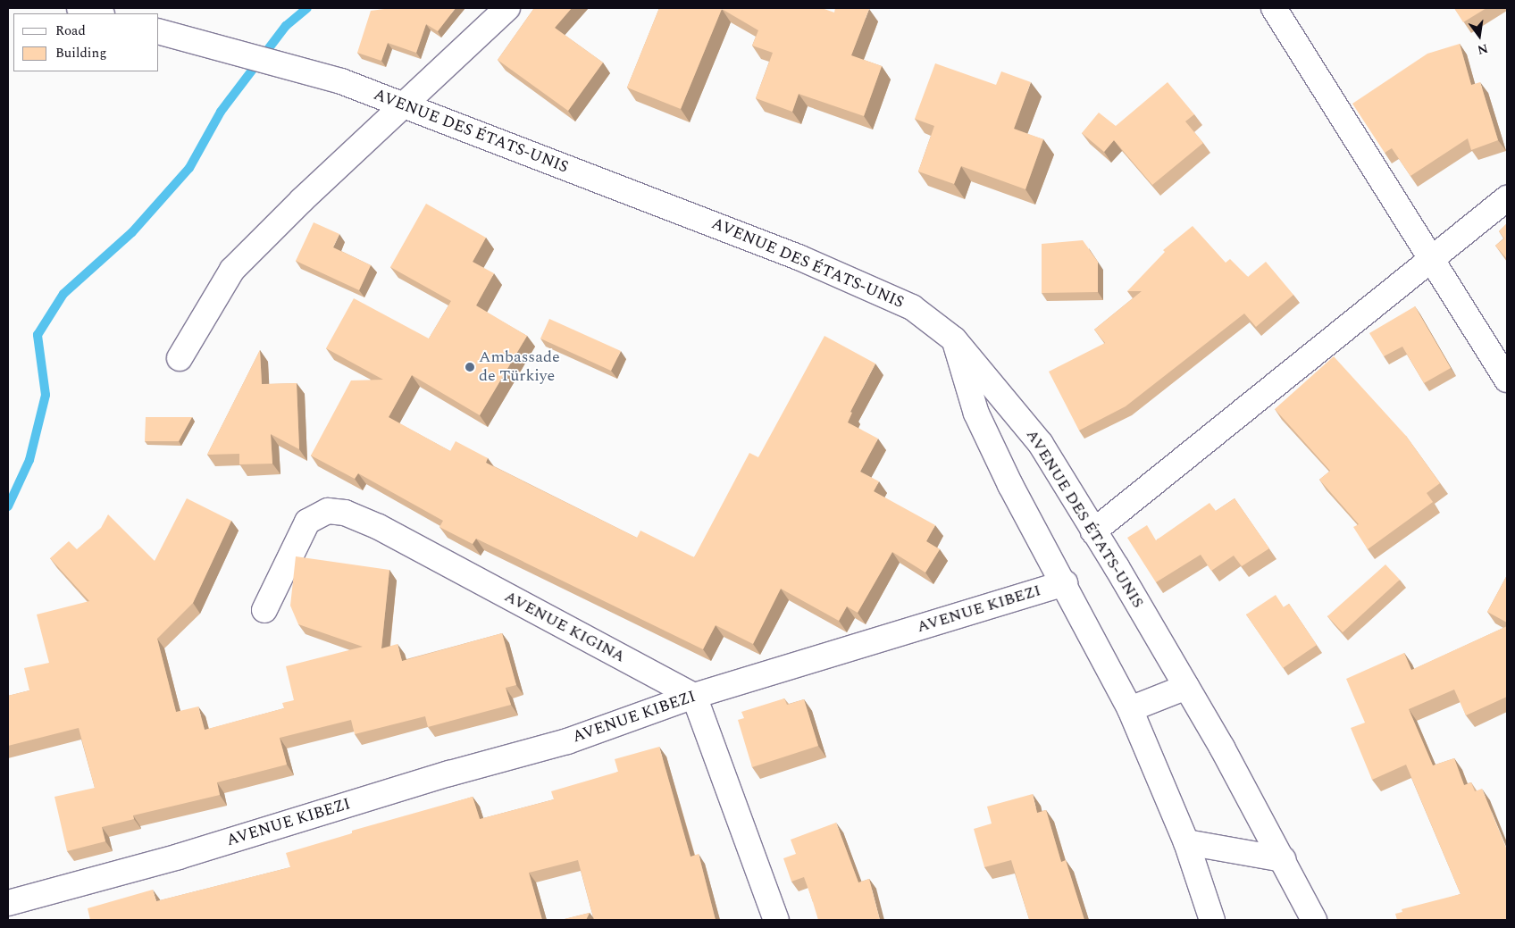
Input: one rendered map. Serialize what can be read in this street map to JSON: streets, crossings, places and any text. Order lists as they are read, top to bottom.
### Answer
{
  "streets": {
    "street": ["AVENUE DES ÉTATS-UNIS", "AVENUE KIBEZI", "AVENUE KIGINA"]
  },
  "crossings": [
    ["AVENUE KIBEZI", "AVENUE KIGINA"]
  ],
  "places": ["Ambassade de Türkiye"],
  "legend": ["Road", "Building"],
  "north": "bottom"
}
